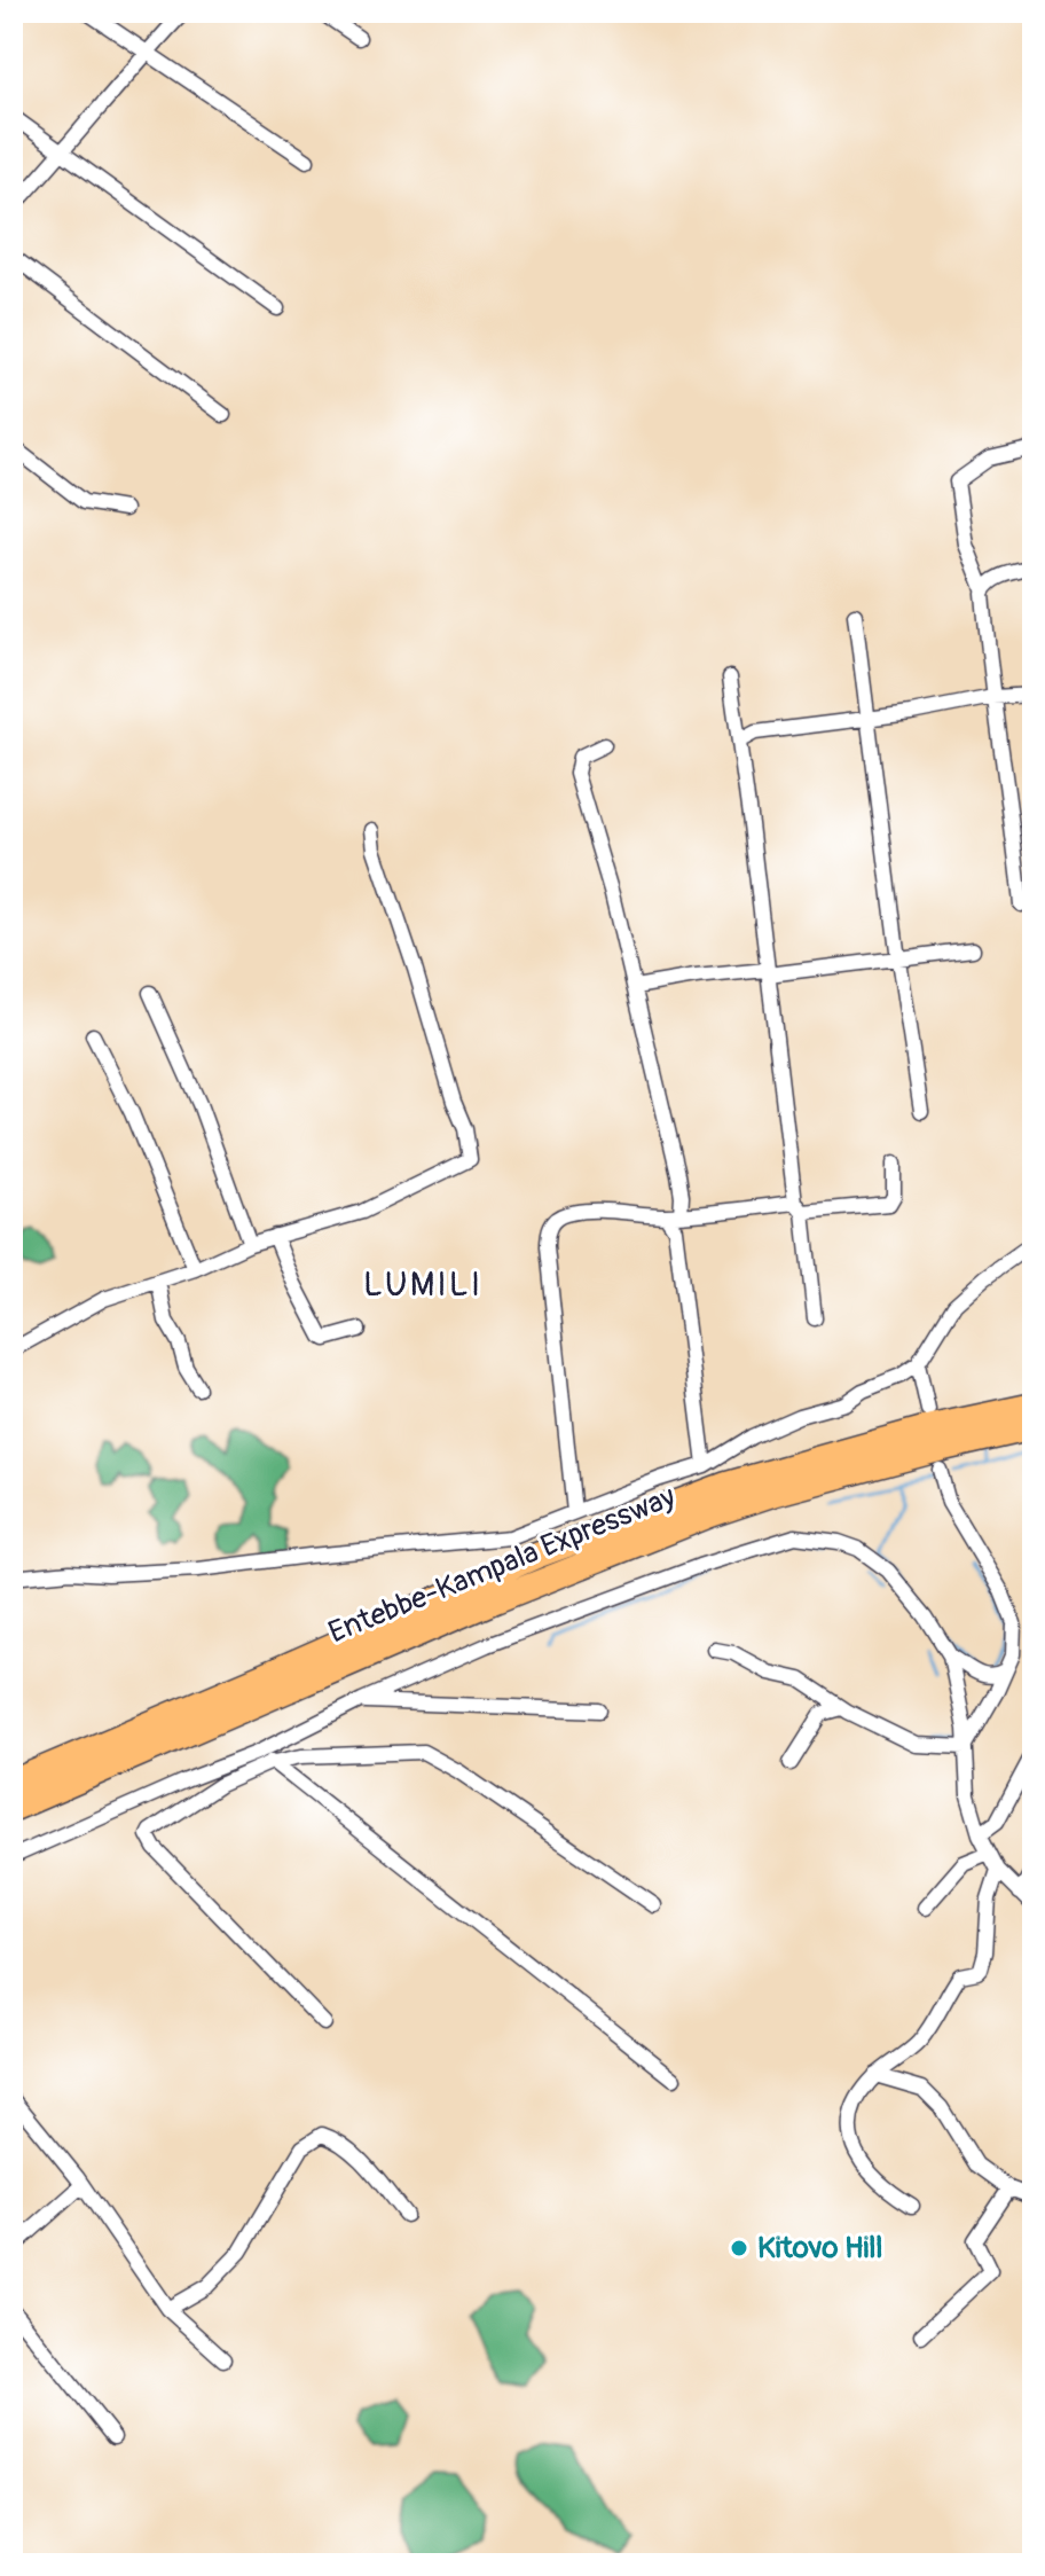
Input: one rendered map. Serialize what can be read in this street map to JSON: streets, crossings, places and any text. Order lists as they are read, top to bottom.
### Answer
{
  "streets": {
    "highway": ["Entebbe-Kampala Expressway"]
  },
  "districts": ["LUMILI"],
  "places": ["Kitovo Hill"]
}
